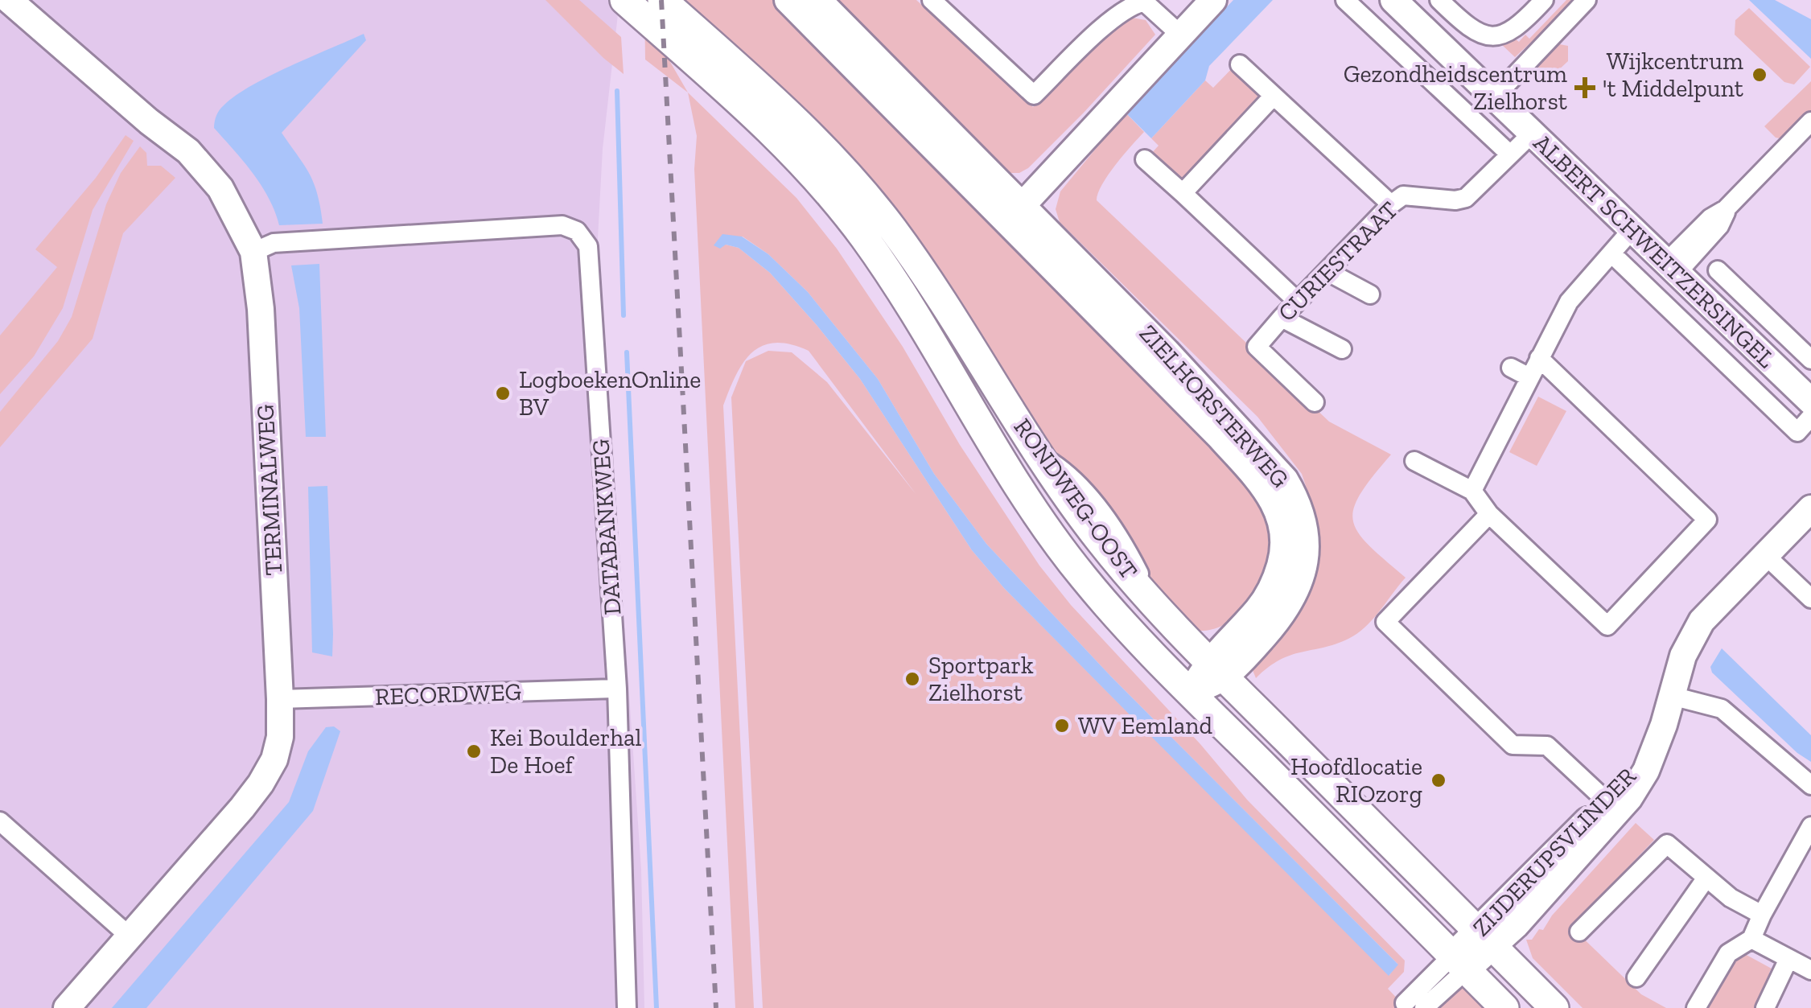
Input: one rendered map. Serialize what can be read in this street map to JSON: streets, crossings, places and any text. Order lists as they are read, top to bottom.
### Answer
{
  "streets": {
    "main road": ["RONDWEG-OOST"],
    "street": [
      "ALBERT SCHWEITZERSINGEL",
      "CURIESTRAAT",
      "ZIELHORSTERWEG",
      "TERMINALWEG",
      "DATABANKWEG",
      "RECORDWEG",
      "ZIJDERUPSVLINDER"
    ]
  },
  "crossings": [
    ["ALBERT SCHWEITZERSINGEL", "CURIESTRAAT"],
    ["ZIELHORSTERWEG", "RONDWEG-OOST"],
    ["TERMINALWEG", "DATABANKWEG"],
    ["TERMINALWEG", "RECORDWEG"],
    ["RONDWEG-OOST", "ZIJDERUPSVLINDER"],
    ["DATABANKWEG", "RECORDWEG"]
  ],
  "places": {
    "other": [
      "Wijkcentrum 't Middelpunt",
      "LogboekenOnline BV",
      "Sportpark Zielhorst",
      "WV Eemland",
      "Kei Boulderhal De Hoef",
      "Hoofdlocatie RIOzorg"
    ],
    "health": ["Gezondheidscentrum Zielhorst"]
  }
}
